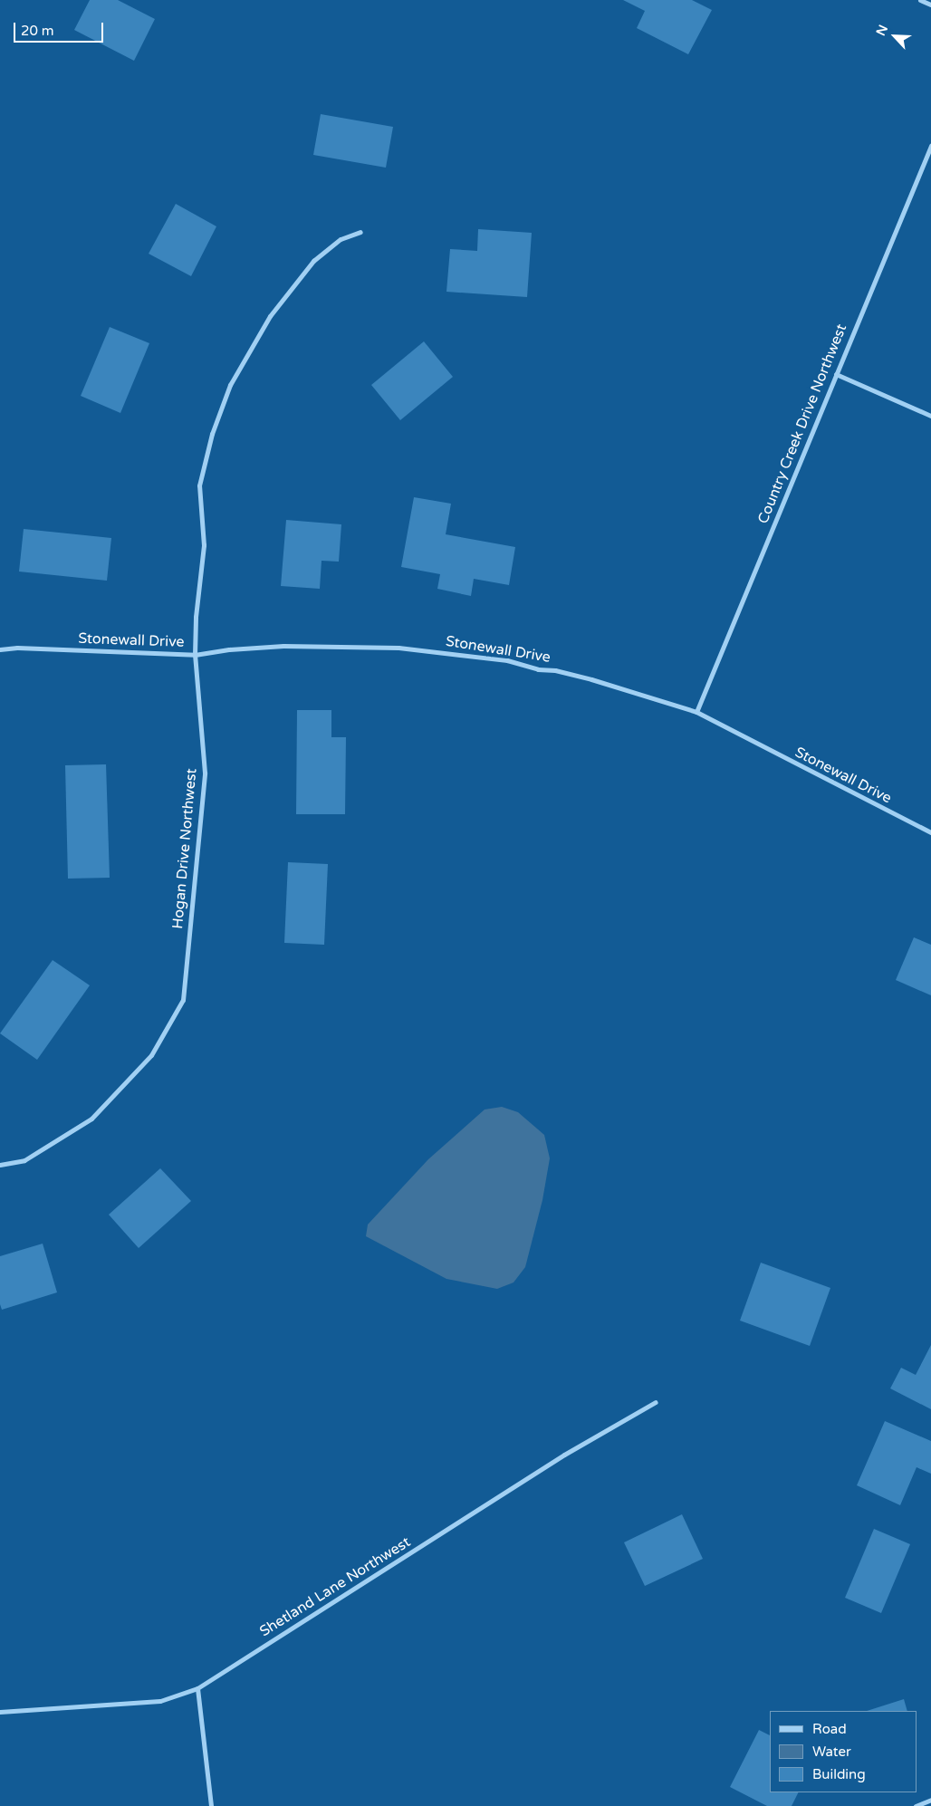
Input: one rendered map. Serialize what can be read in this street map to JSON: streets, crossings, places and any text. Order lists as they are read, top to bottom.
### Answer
{
  "streets": {
    "street": [
      "Country Creek Drive Northwest",
      "Stonewall Drive",
      "Hogan Drive Northwest",
      "Shetland Lane Northwest"
    ]
  },
  "crossings": [
    ["Country Creek Drive Northwest", "Stonewall Drive"],
    ["Stonewall Drive", "Hogan Drive Northwest"]
  ],
  "legend": ["Road", "Water", "Building"],
  "scale_bar": "20 m",
  "north": "top left"
}
